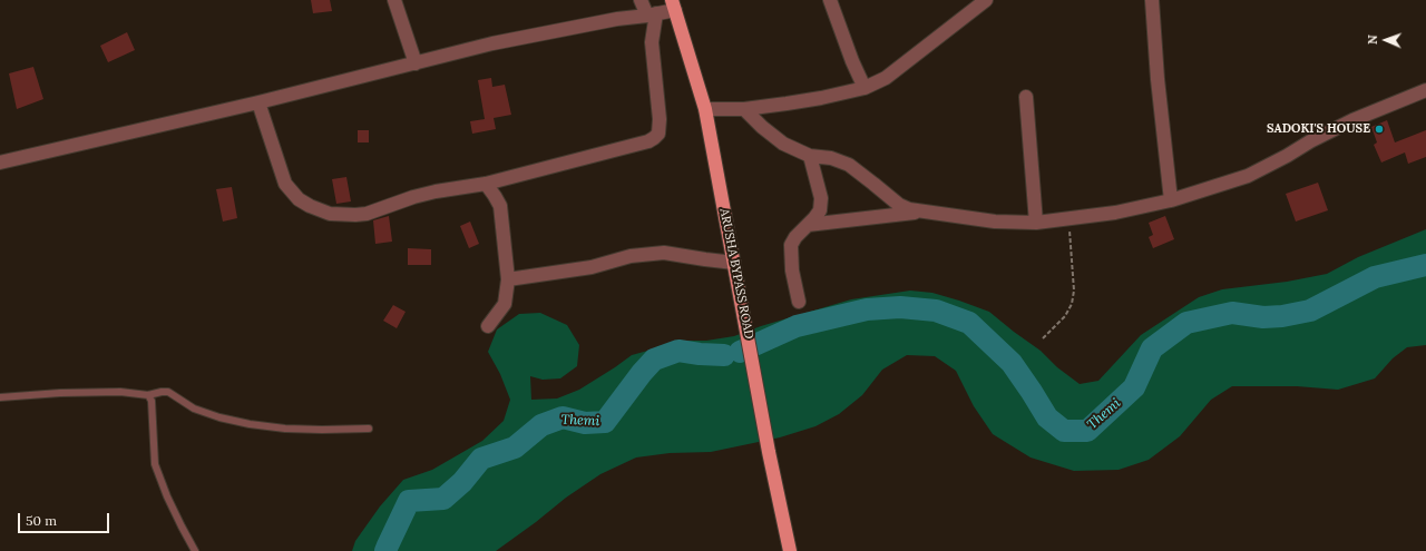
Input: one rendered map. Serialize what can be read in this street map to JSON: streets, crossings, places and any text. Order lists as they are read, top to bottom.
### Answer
{
  "streets": {
    "main road": ["ARUSHA BYPASS ROAD"]
  },
  "water": ["Themi"],
  "places": ["SADOKI'S HOUSE"],
  "scale_bar": "50 m",
  "north": "left"
}
